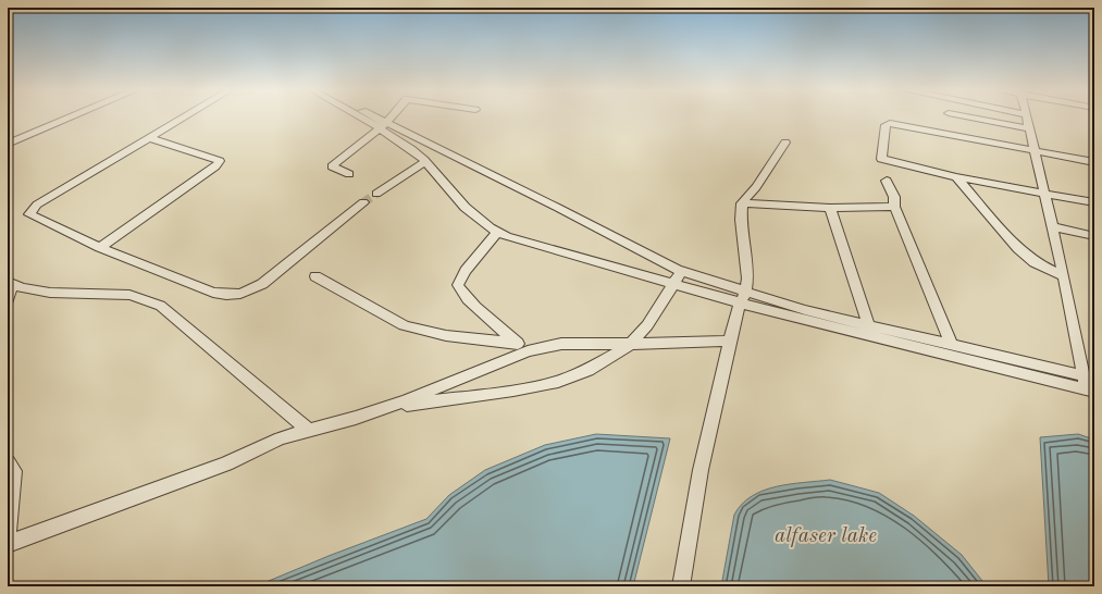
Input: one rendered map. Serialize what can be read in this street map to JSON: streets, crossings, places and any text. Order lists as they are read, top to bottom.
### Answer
{
  "water": ["alfaser lake"]
}
